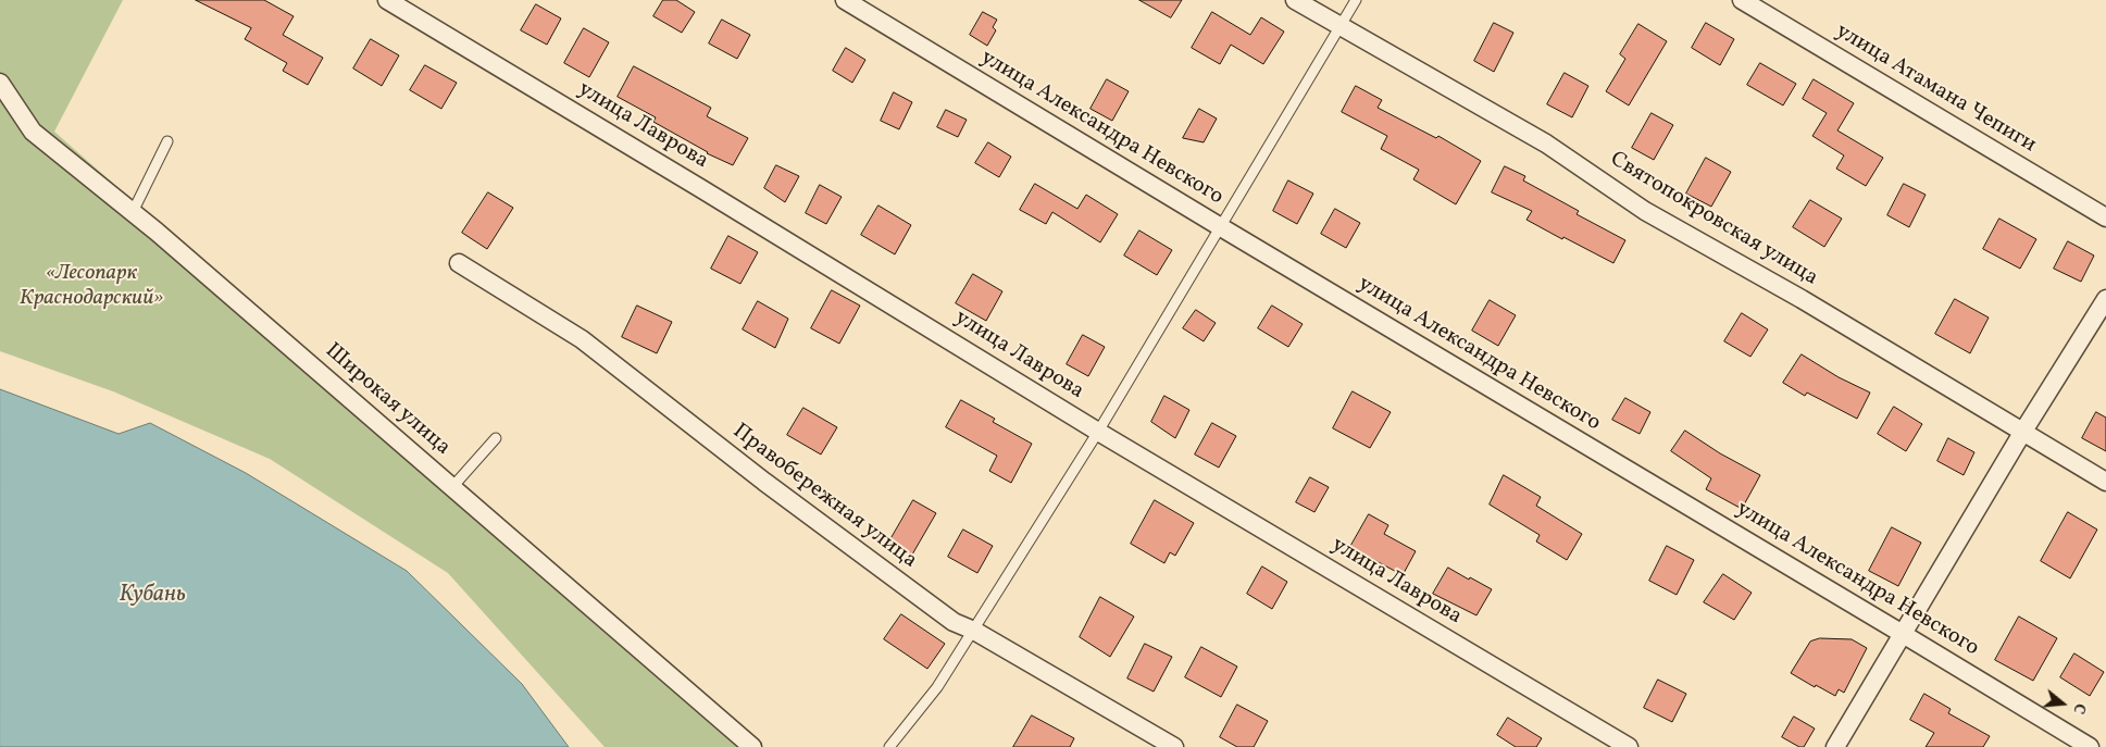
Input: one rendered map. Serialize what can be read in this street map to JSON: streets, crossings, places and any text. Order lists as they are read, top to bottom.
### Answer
{
  "streets": {
    "street": [
      "улица Атамана Чепиги",
      "улица Лаврова",
      "улица Александра Невского",
      "Святопокровская улица",
      "Широкая улица",
      "Правобережная улица"
    ]
  },
  "water": ["Кубань"],
  "parks": ["«Лесопарк Краснодарский»"],
  "north": "right"
}
